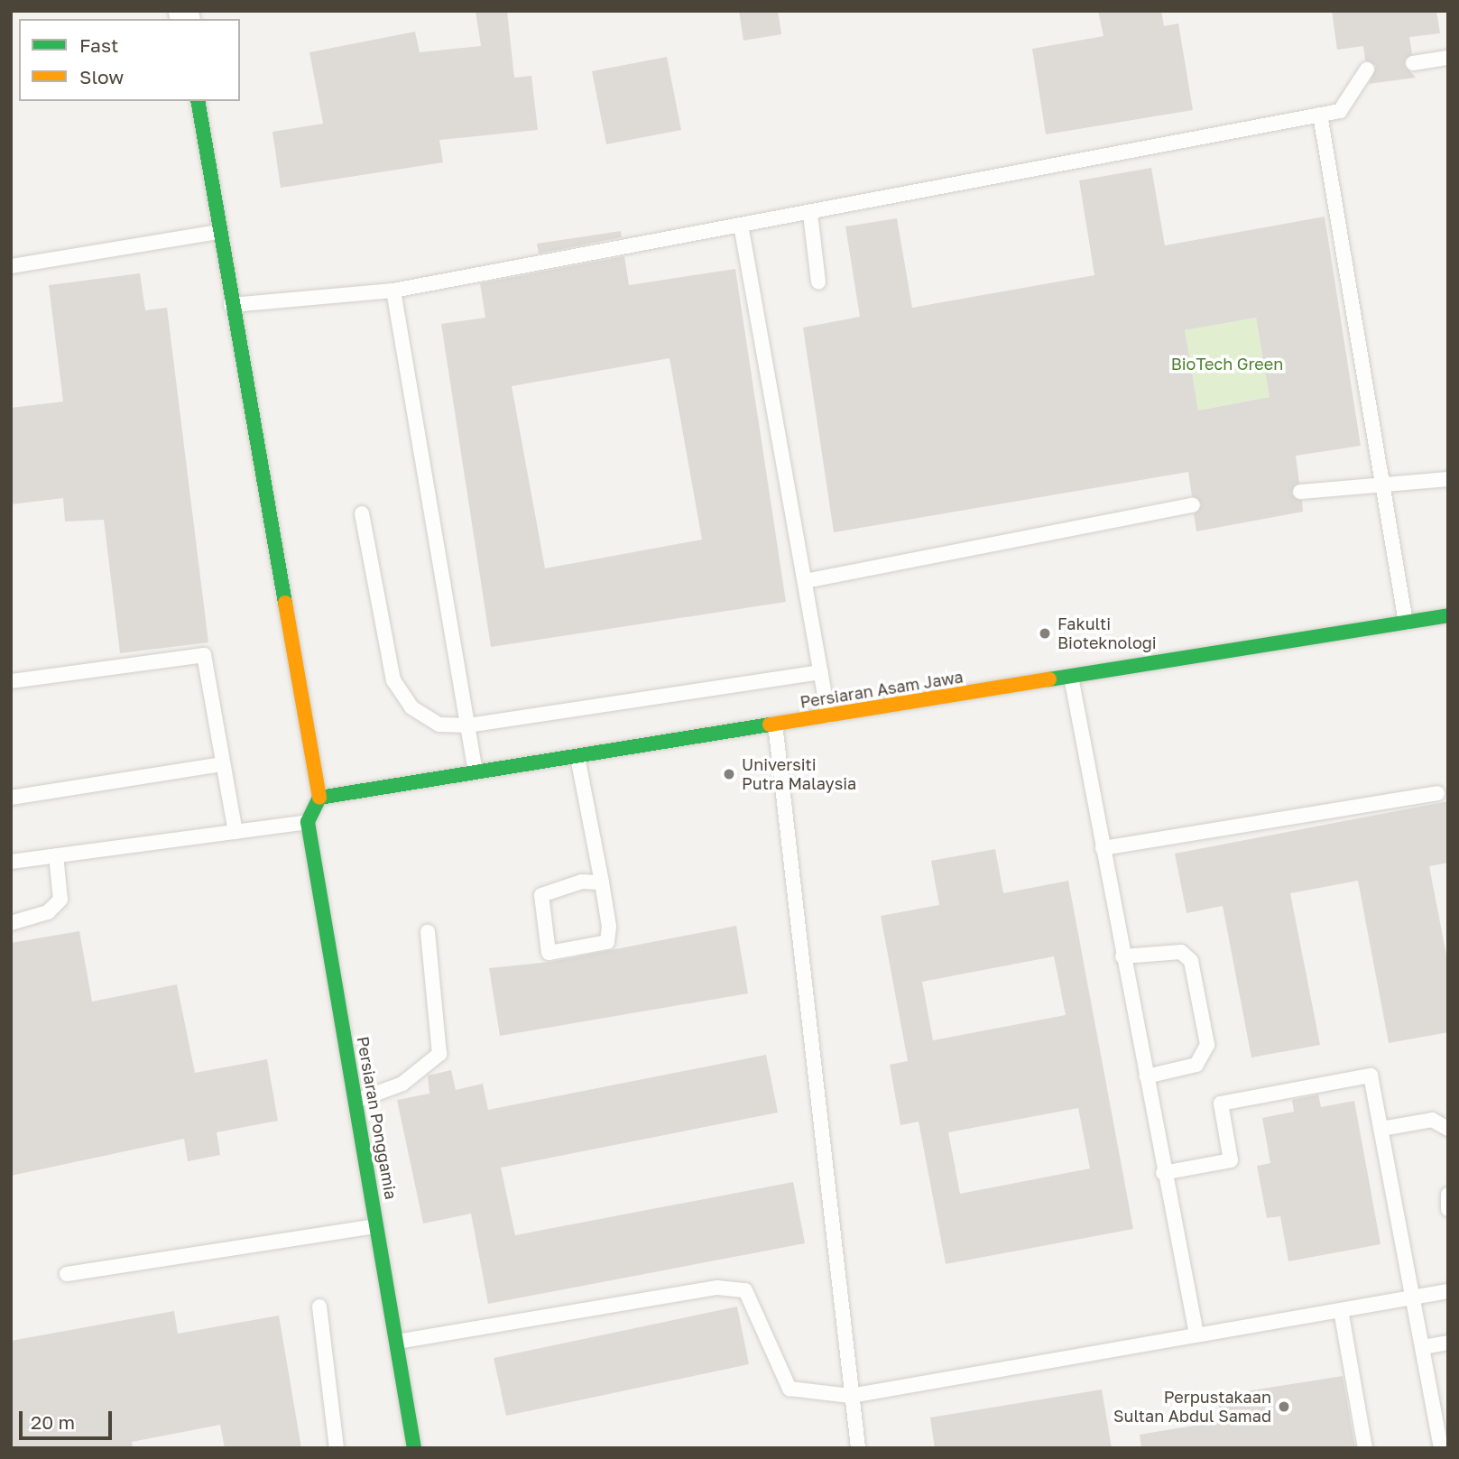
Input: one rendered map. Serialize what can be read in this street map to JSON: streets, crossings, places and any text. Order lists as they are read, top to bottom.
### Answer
{
  "streets": {
    "street": ["Persiaran Asam Jawa", "Persiaran Ponggamia"]
  },
  "parks": ["BioTech Green"],
  "places": ["Fakulti Bioteknologi", "Universiti Putra Malaysia", "Perpustakaan Sultan Abdul Samad"],
  "legend": ["Fast", "Slow"],
  "scale_bar": "20 m"
}
